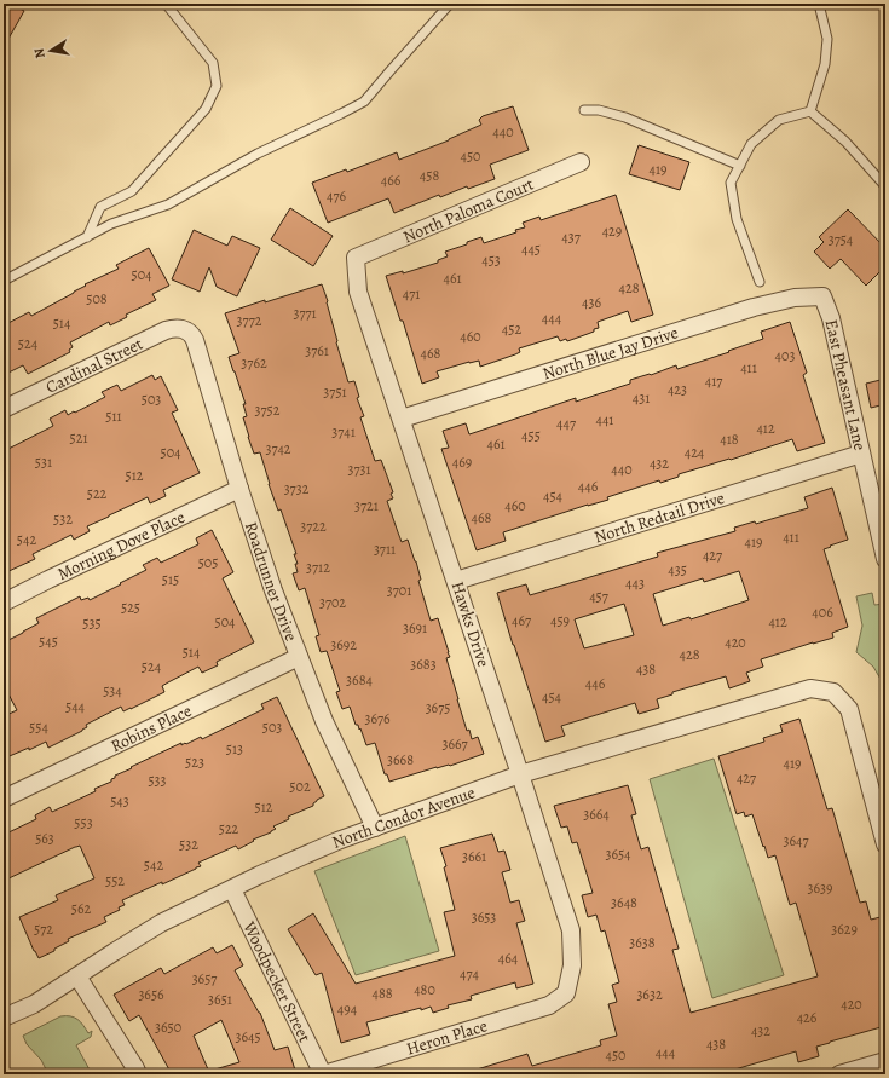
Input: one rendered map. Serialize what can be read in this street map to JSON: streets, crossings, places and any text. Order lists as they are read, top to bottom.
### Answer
{
  "streets": {
    "street": [
      "North Paloma Court",
      "North Blue Jay Drive",
      "Cardinal Street",
      "East Pheasant Lane",
      "North Redtail Drive",
      "Morning Dove Place",
      "Roadrunner Drive",
      "Hawks Drive",
      "Robins Place",
      "North Condor Avenue",
      "Woodpecker Street",
      "Heron Place"
    ]
  },
  "crossings": [
    ["North Paloma Court", "Hawks Drive"],
    ["North Blue Jay Drive", "East Pheasant Lane"],
    ["North Blue Jay Drive", "Hawks Drive"],
    ["Cardinal Street", "Roadrunner Drive"],
    ["East Pheasant Lane", "North Redtail Drive"],
    ["North Redtail Drive", "Hawks Drive"],
    ["Morning Dove Place", "Roadrunner Drive"],
    ["Roadrunner Drive", "Robins Place"],
    ["Roadrunner Drive", "North Condor Avenue"],
    ["Hawks Drive", "North Condor Avenue"],
    ["Hawks Drive", "Heron Place"],
    ["North Condor Avenue", "Woodpecker Street"],
    ["Woodpecker Street", "Heron Place"]
  ],
  "house_numbers": [
    "440",
    "450",
    "419",
    "458",
    "466",
    "476",
    "429",
    "437",
    "3754",
    "445",
    "453",
    "504",
    "461",
    "428",
    "471",
    "508",
    "436",
    "3771",
    "444",
    "3772",
    "514",
    "452",
    "460",
    "524",
    "3761",
    "468",
    "403",
    "3762",
    "411",
    "417",
    "423",
    "3751",
    "431",
    "503",
    "3752",
    "511",
    "441",
    "447",
    "412",
    "3741",
    "455",
    "521",
    "418",
    "461",
    "3742",
    "504",
    "424",
    "531",
    "469",
    "432",
    "3731",
    "440",
    "512",
    "446",
    "3732",
    "522",
    "454",
    "3721",
    "460",
    "468",
    "532",
    "3722",
    "411",
    "542",
    "419",
    "3711",
    "427",
    "505",
    "3712",
    "435",
    "515",
    "443",
    "3701",
    "457",
    "3702",
    "525",
    "406",
    "467",
    "459",
    "504",
    "412",
    "535",
    "3691",
    "545",
    "420",
    "3692",
    "514",
    "428",
    "3683",
    "524",
    "438",
    "3684",
    "446",
    "534",
    "454",
    "544",
    "3675",
    "3676",
    "554",
    "503",
    "3667",
    "513",
    "3668",
    "523",
    "419",
    "427",
    "533",
    "502",
    "543",
    "512",
    "3664",
    "553",
    "522",
    "563",
    "3647",
    "532",
    "3654",
    "3661",
    "542",
    "552",
    "3639",
    "3648",
    "562",
    "3653",
    "572",
    "3629",
    "3638",
    "464",
    "474",
    "3657",
    "480",
    "488",
    "3656",
    "3632",
    "3651",
    "420",
    "494",
    "426",
    "3650",
    "432",
    "3645",
    "438",
    "444",
    "450"
  ],
  "north": "left"
}
